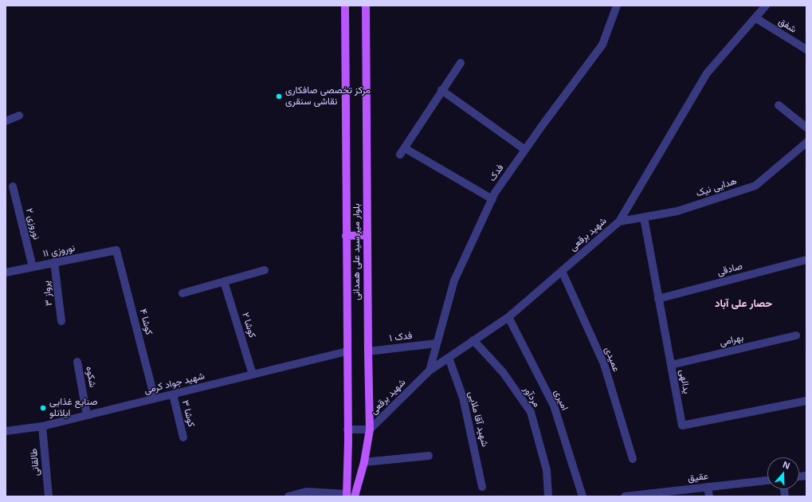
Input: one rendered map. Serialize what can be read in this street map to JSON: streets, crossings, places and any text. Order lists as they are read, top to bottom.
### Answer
{
  "streets": {
    "main road": ["بلوار میر سید علی همدانی"],
    "street": [
      "شفق",
      "فدک",
      "هدایی نیک",
      "نوروزی ۲",
      "شهید برقعی",
      "نوروزی ۱۱",
      "صادقی",
      "پرواز ۳",
      "کوشا ۴",
      "کوشا ۲",
      "فدک ۱",
      "بهرامی",
      "عمیدی",
      "شکوه",
      "یدالهی",
      "شهید جواد کرمی",
      "مردآور",
      "امیری",
      "کوشا ۳",
      "شهید آقا ملایی",
      "طالقانی",
      "عقیق"
    ]
  },
  "crossings": [
    ["شفق", "شهید برقعی"],
    ["فدک", "شهید برقعی"],
    ["فدک", "فدک ۱"],
    ["هدایی نیک", "شهید برقعی"],
    ["هدایی نیک", "یدالهی"],
    ["نوروزی ۲", "نوروزی ۱۱"],
    ["شهید برقعی", "بلوار میر سید علی همدانی"],
    ["شهید برقعی", "عمیدی"],
    ["شهید برقعی", "مردآور"],
    ["شهید برقعی", "امیری"],
    ["شهید برقعی", "شهید آقا ملایی"],
    ["نوروزی ۱۱", "پرواز ۳"],
    ["نوروزی ۱۱", "کوشا ۴"],
    ["بلوار میر سید علی همدانی", "فدک ۱"],
    ["بلوار میر سید علی همدانی", "شهید جواد کرمی"],
    ["صادقی", "یدالهی"],
    ["کوشا ۴", "شهید جواد کرمی"],
    ["کوشا ۲", "شهید جواد کرمی"],
    ["بهرامی", "یدالهی"],
    ["شکوه", "شهید جواد کرمی"],
    ["شهید جواد کرمی", "کوشا ۳"],
    ["شهید جواد کرمی", "طالقانی"]
  ],
  "districts": ["حصار علی آباد"],
  "places": ["مرکز تخصصی صافکاری نقاشی سنقری", "صنایع غذایی ایلانلو"],
  "north": "top"
}
